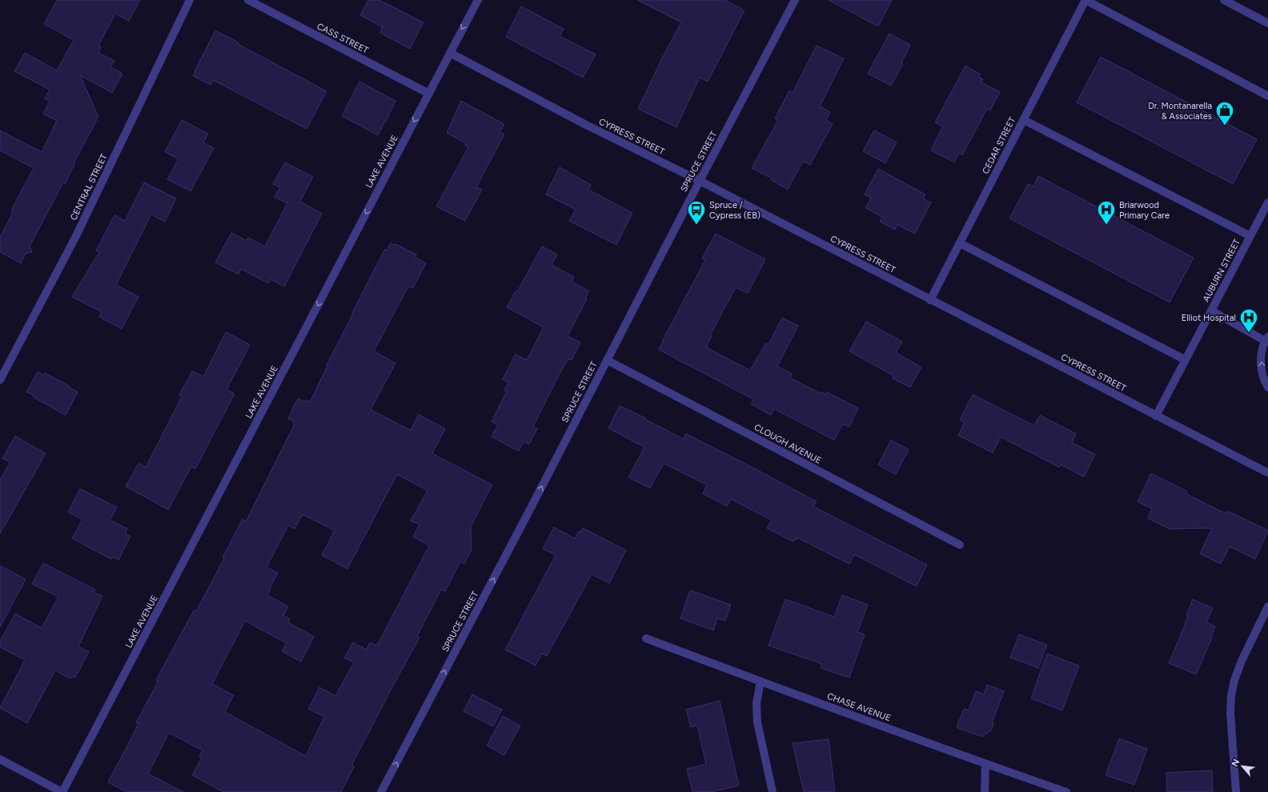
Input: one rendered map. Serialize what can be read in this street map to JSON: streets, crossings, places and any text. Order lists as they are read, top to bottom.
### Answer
{
  "streets": {
    "street": [
      "CASS STREET",
      "CYPRESS STREET",
      "CEDAR STREET",
      "LAKE AVENUE",
      "SPRUCE STREET",
      "CENTRAL STREET",
      "AUBURN STREET",
      "CLOUGH AVENUE",
      "CHASE AVENUE"
    ]
  },
  "crossings": [
    ["CASS STREET", "LAKE AVENUE"],
    ["CYPRESS STREET", "CEDAR STREET"],
    ["CYPRESS STREET", "LAKE AVENUE"],
    ["CYPRESS STREET", "SPRUCE STREET"],
    ["CYPRESS STREET", "AUBURN STREET"],
    ["SPRUCE STREET", "CLOUGH AVENUE"]
  ],
  "one_way": ["LAKE AVENUE", "SPRUCE STREET"],
  "places": {
    "shop": ["Dr. Montanarella & Associates"],
    "bus stop": ["Spruce / Cypress (EB)"],
    "hospital": ["Briarwood Primary Care", "Elliot Hospital"]
  },
  "north": "top left"
}
